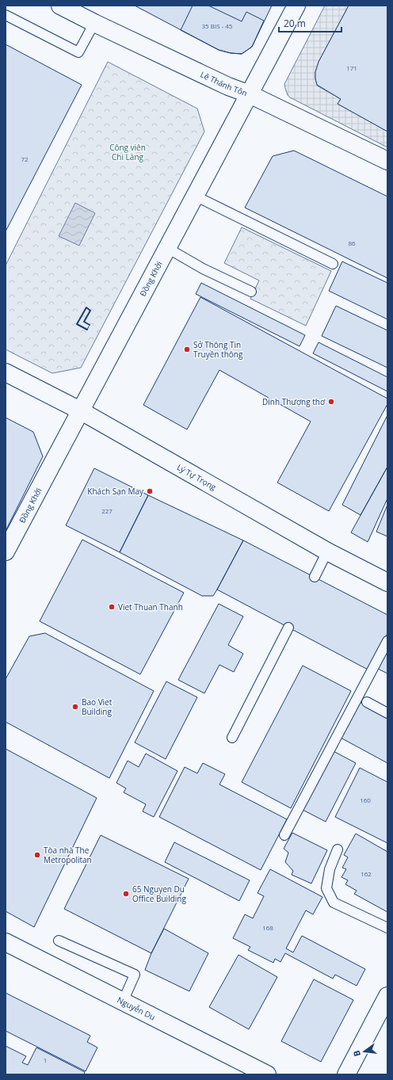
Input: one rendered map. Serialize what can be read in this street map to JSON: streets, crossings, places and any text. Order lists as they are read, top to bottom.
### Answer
{
  "streets": {
    "street": [
      "Lê Thánh Tôn",
      "Ðồng Khởi",
      "Lý Tự Trọng",
      "Nguyễn Du"
    ]
  },
  "crossings": [
    ["Lê Thánh Tôn", "Ðồng Khởi"],
    ["Ðồng Khởi", "Lý Tự Trọng"]
  ],
  "parks": ["Công viên Chi Lăng"],
  "places": [
    "Sở Thông Tin Truyền thông",
    "Dinh Thượng thơ",
    "Khách Sạn May",
    "Viet Thuan Thanh",
    "Bao Viet Building",
    "Tòa nhà The Metropolitan",
    "65 Nguyen Du Office Building"
  ],
  "house_numbers": [
    "35 BIS - 45",
    "171",
    "72",
    "86",
    "227",
    "160",
    "162",
    "168",
    "1"
  ],
  "scale_bar": "20 m",
  "north": "left"
}
